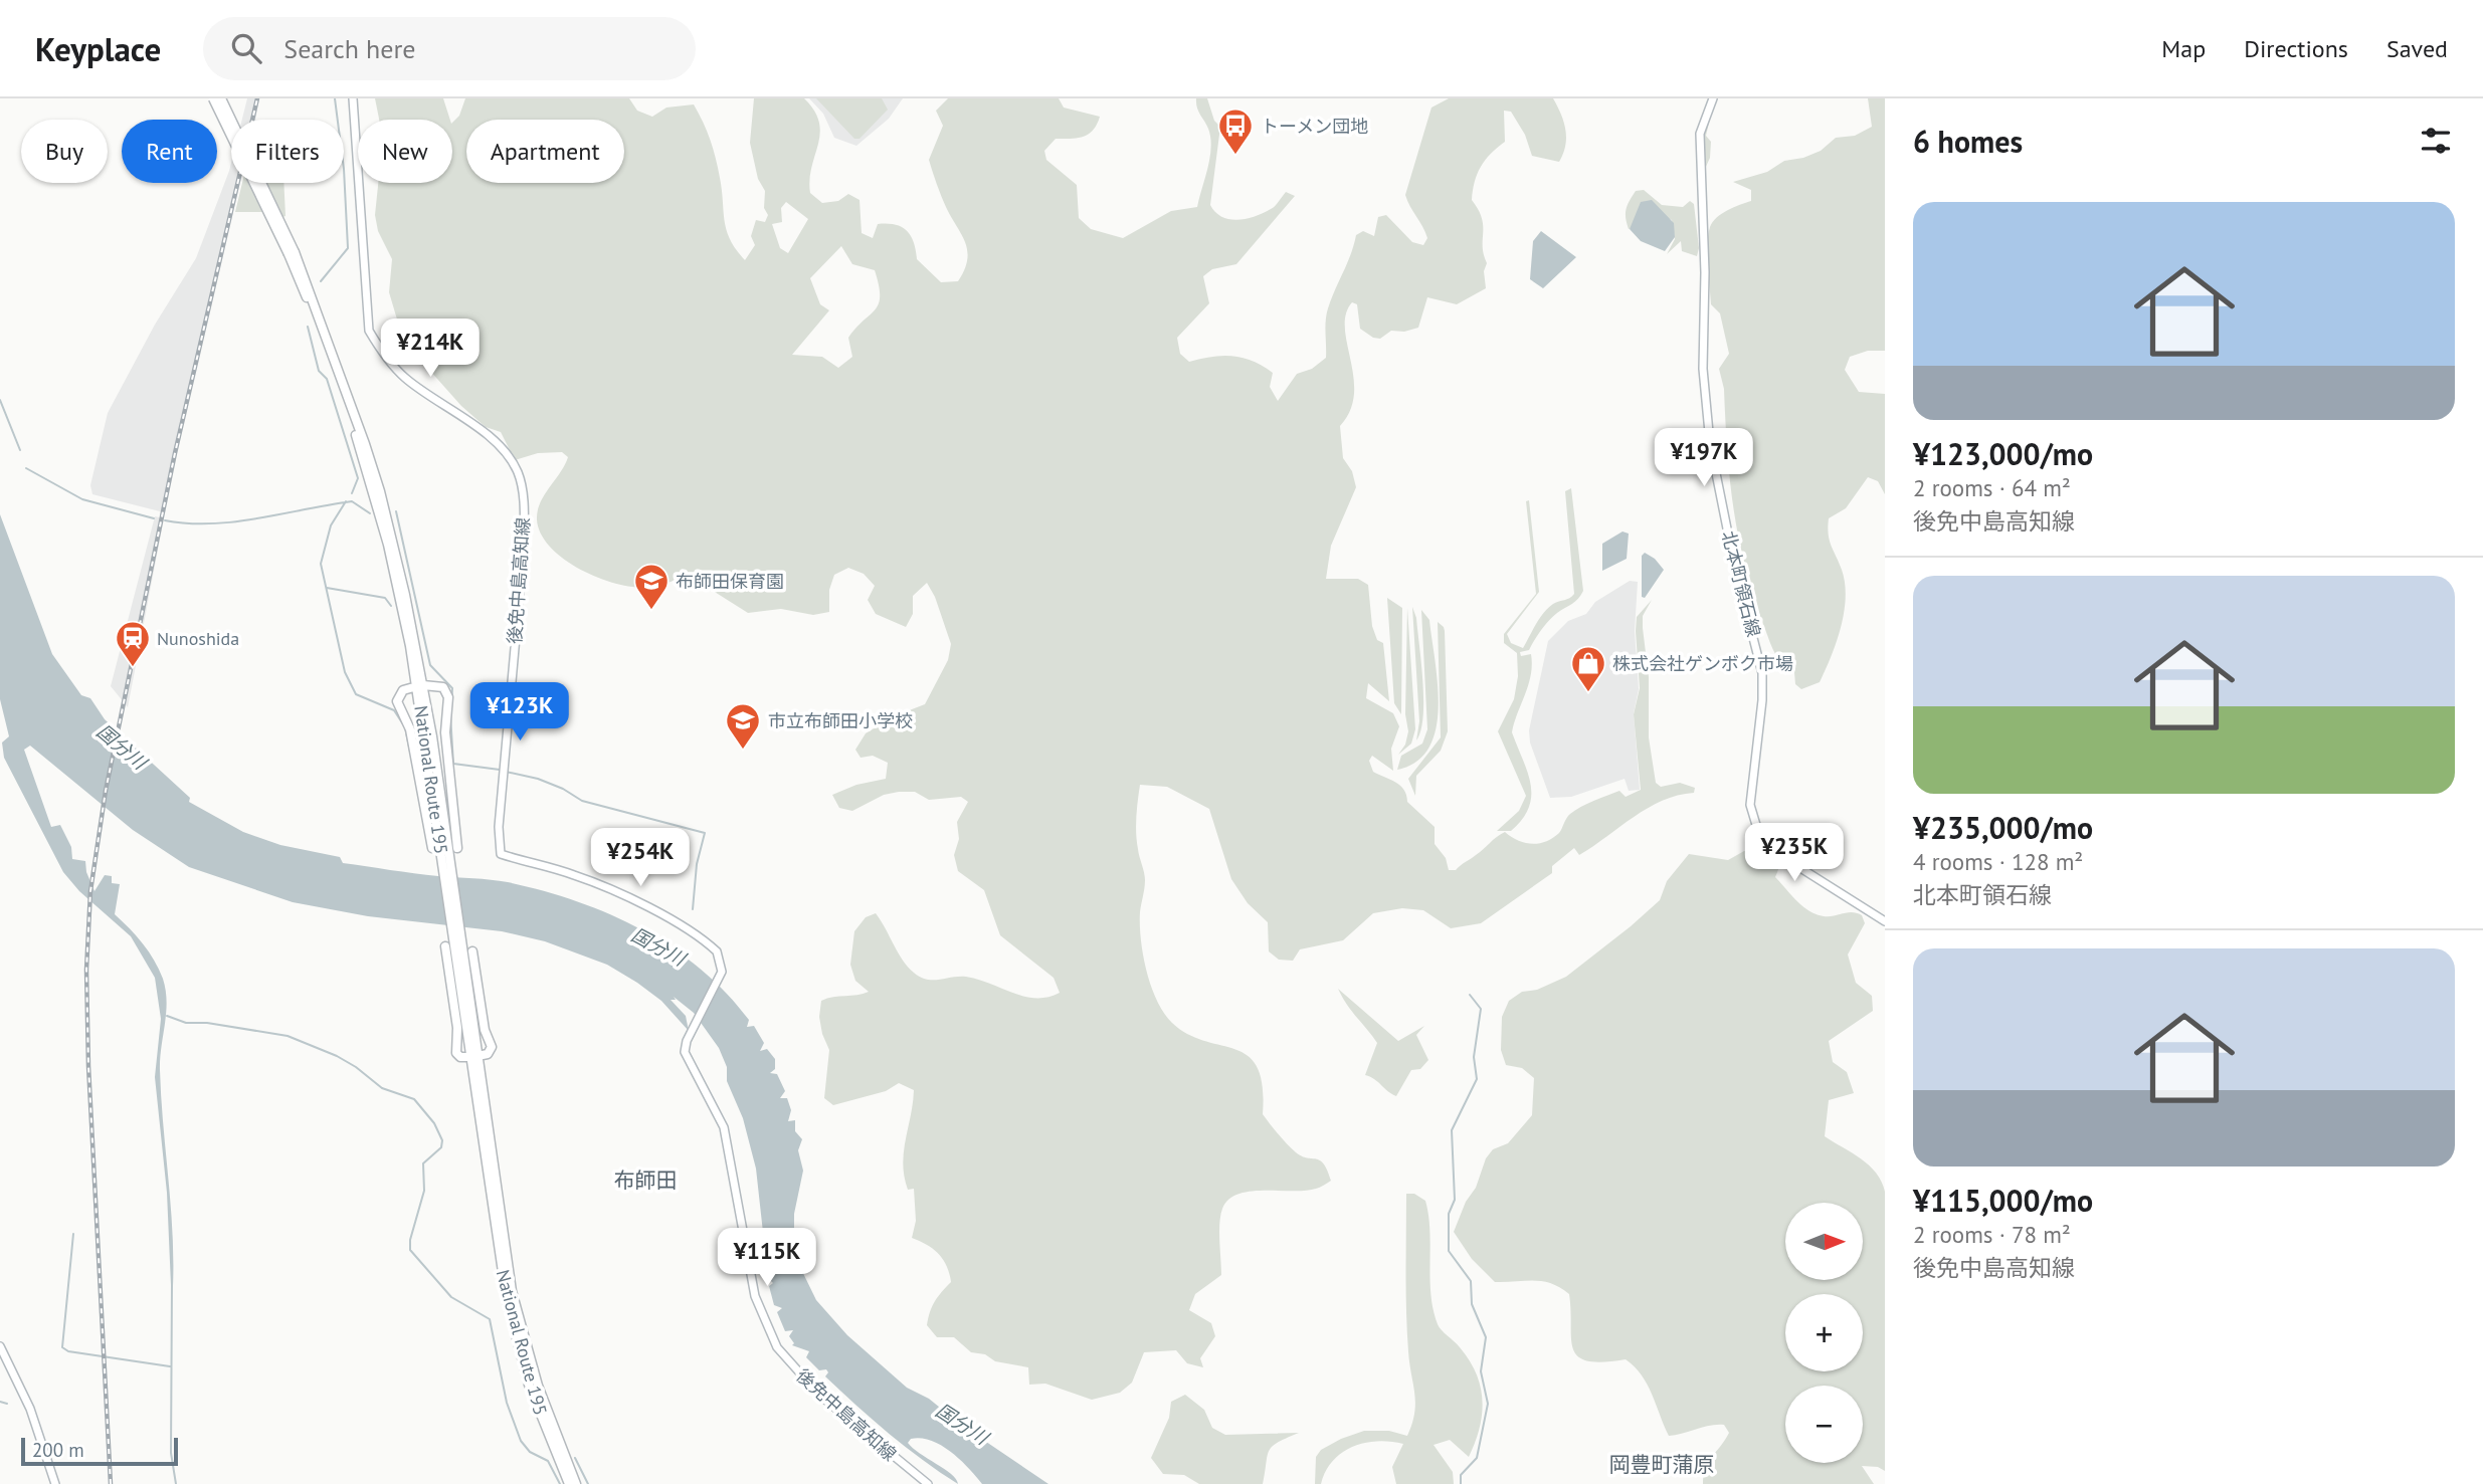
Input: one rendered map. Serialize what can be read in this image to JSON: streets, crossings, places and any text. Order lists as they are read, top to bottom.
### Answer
{
  "streets": {
    "highway": ["National Route 195"],
    "main road": ["後免中島高知線", "北本町領石線"]
  },
  "districts": ["布師田", "岡豊町蒲原"],
  "water": ["国分川"],
  "places": {
    "bus stop": ["トーメン団地"],
    "school or university": ["布師田保育園", "市立布師田小学校"],
    "station": ["Nunoshida"],
    "shop": ["株式会社ゲンボク市場"]
  },
  "scale_bar": "200 m",
  "north": "right",
  "page": {
    "header": "Keyplace",
    "search": "Search here",
    "nav": ["Map", "Directions", "Saved"],
    "heading": "6 homes",
    "chip": [
      "Buy",
      "Rent",
      "Filters",
      "New",
      "Apartment"
    ],
    "list": [
      {
        "name": "¥123,000/mo",
        "note": "2 rooms · 64 m² · 後免中島高知線"
      },
      {
        "name": "¥235,000/mo",
        "note": "4 rooms · 128 m² · 北本町領石線"
      },
      {
        "name": "¥115,000/mo",
        "note": "2 rooms · 78 m² · 後免中島高知線"
      }
    ],
    "price": [
      "¥214K",
      "¥197K",
      "¥123K",
      "¥235K",
      "¥254K",
      "¥115K"
    ],
    "map_buttons": ["+", "−"],
    "scale": "200 m"
  }
}
